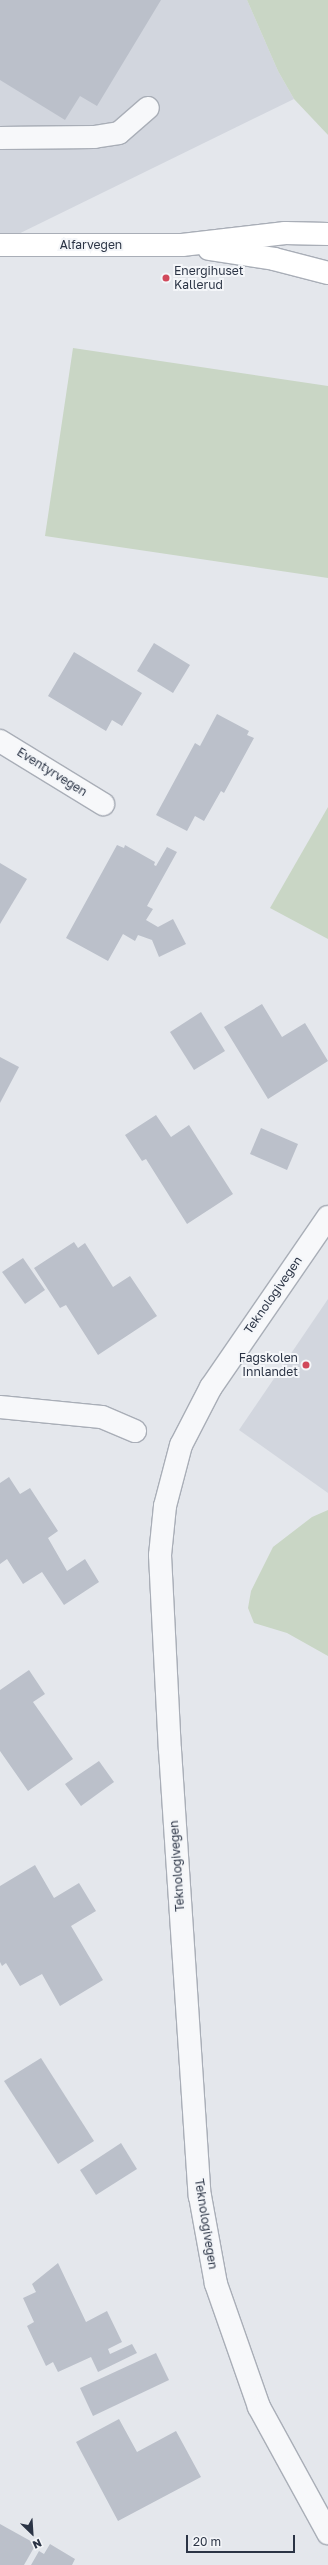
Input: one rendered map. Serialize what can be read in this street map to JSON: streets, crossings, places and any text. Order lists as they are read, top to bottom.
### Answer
{
  "streets": {
    "main road": ["Alfarvegen"],
    "street": ["Eventyrvegen", "Teknologivegen"]
  },
  "places": ["Energihuset Kallerud", "Fagskolen Innlandet"],
  "scale_bar": "20 m",
  "north": "bottom right"
}
